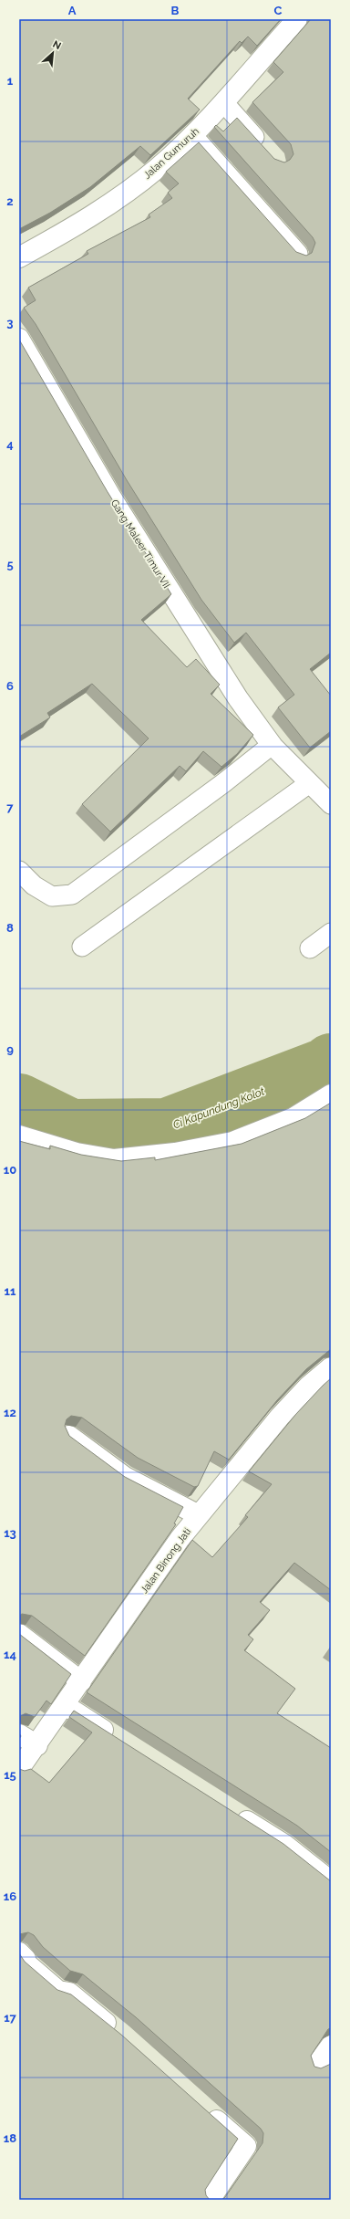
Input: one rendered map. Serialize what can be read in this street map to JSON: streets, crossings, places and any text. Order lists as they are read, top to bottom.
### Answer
{
  "streets": {
    "street": ["Jalan Gumuruh", "Gang Maleer Timur VII", "Jalan Binong Jati"]
  },
  "water": ["Ci Kapundung Kolot"],
  "north": "top right",
  "grid": {
    "columns": ["A", "B", "C"],
    "rows": [
      "1",
      "2",
      "3",
      "4",
      "5",
      "6",
      "7",
      "8",
      "9",
      "10",
      "11",
      "12",
      "13",
      "14",
      "15",
      "16",
      "17",
      "18"
    ]
  }
}
